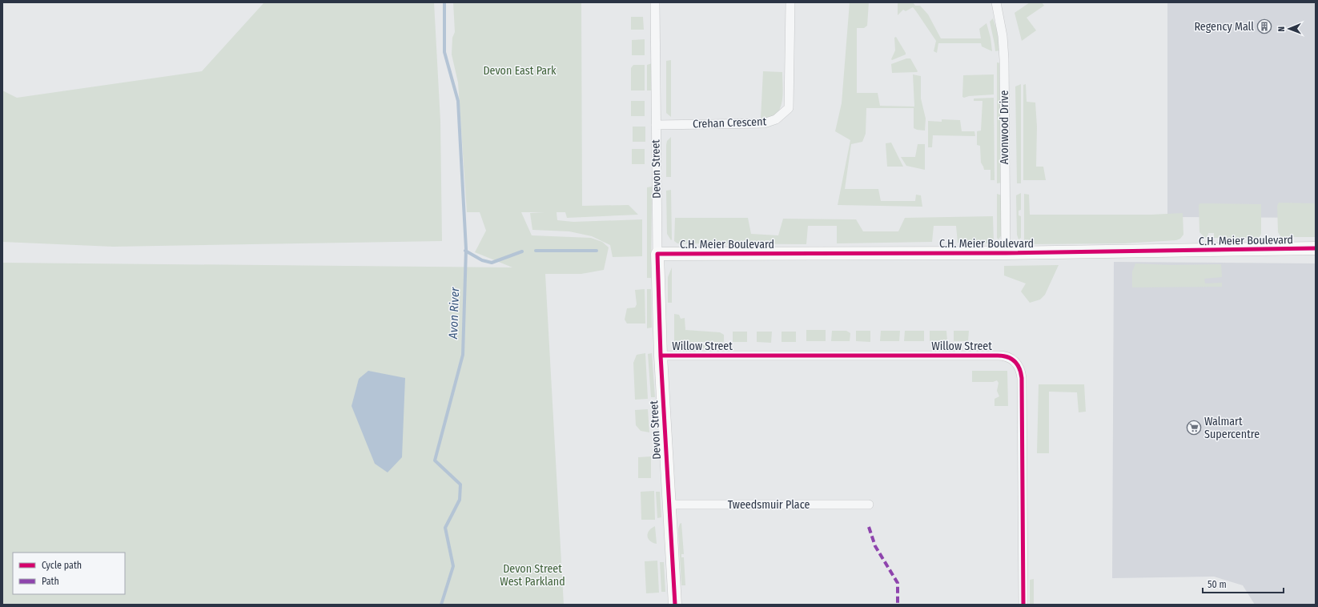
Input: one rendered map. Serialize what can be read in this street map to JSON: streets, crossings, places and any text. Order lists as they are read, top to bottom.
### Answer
{
  "streets": {
    "street": [
      "Crehan Crescent",
      "Avonwood Drive",
      "Devon Street",
      "C.H. Meier Boulevard",
      "Willow Street",
      "Tweedsmuir Place"
    ]
  },
  "crossings": [
    ["Crehan Crescent", "Devon Street"],
    ["Avonwood Drive", "C.H. Meier Boulevard"],
    ["Devon Street", "C.H. Meier Boulevard"],
    ["Devon Street", "Willow Street"],
    ["Devon Street", "Tweedsmuir Place"]
  ],
  "water": ["Avon River"],
  "parks": ["Devon East Park", "Devon Street West Parkland"],
  "places": {
    "building": ["Regency Mall"],
    "supermarket": ["Walmart Supercentre"]
  },
  "legend": ["Cycle path", "Path"],
  "scale_bar": "50 m",
  "north": "left"
}
